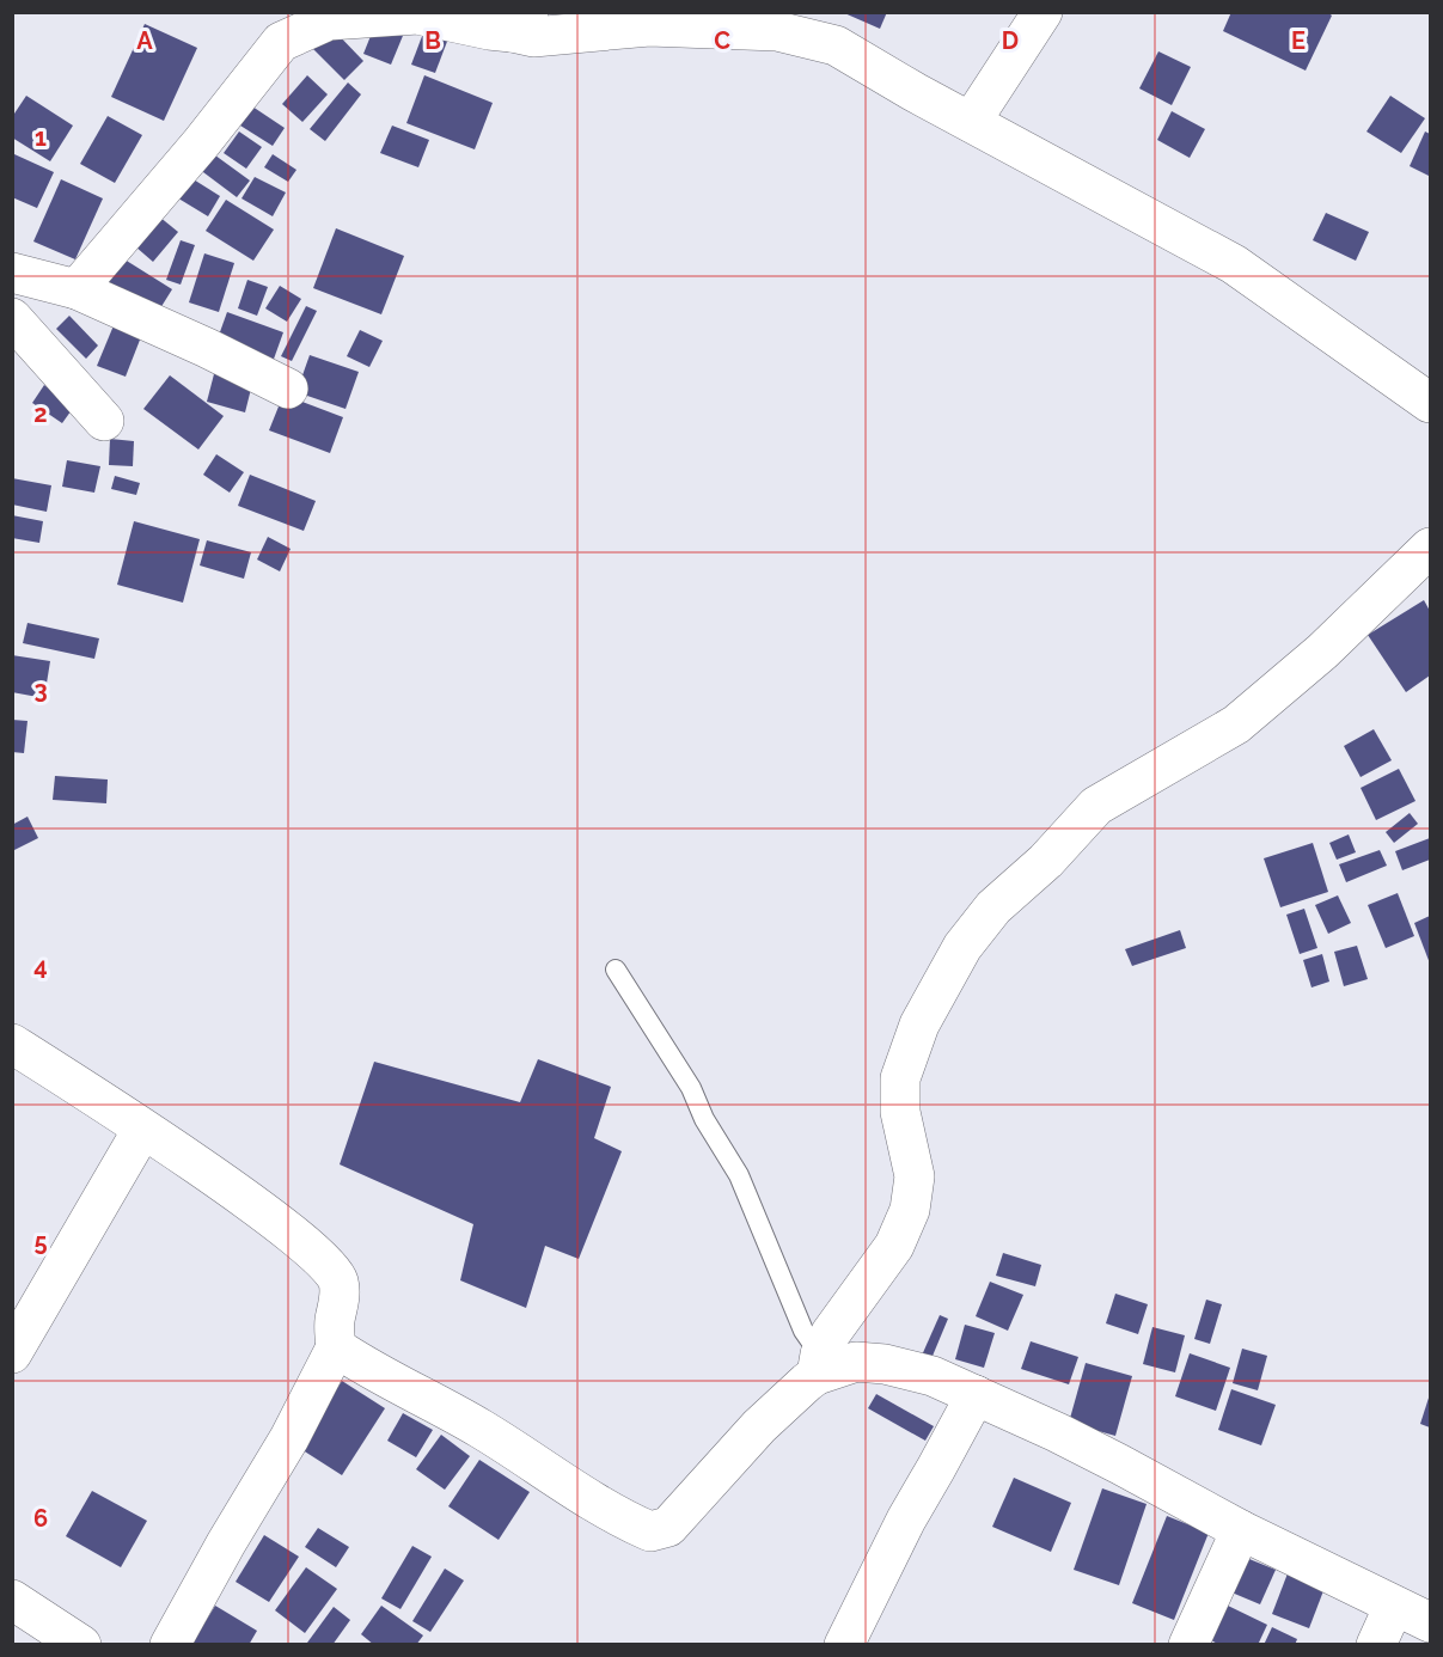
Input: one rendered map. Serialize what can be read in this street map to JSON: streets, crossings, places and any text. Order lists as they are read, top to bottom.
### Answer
{
  "grid": {
    "columns": [
      "A",
      "B",
      "C",
      "D",
      "E"
    ],
    "rows": [
      "1",
      "2",
      "3",
      "4",
      "5",
      "6"
    ]
  }
}
